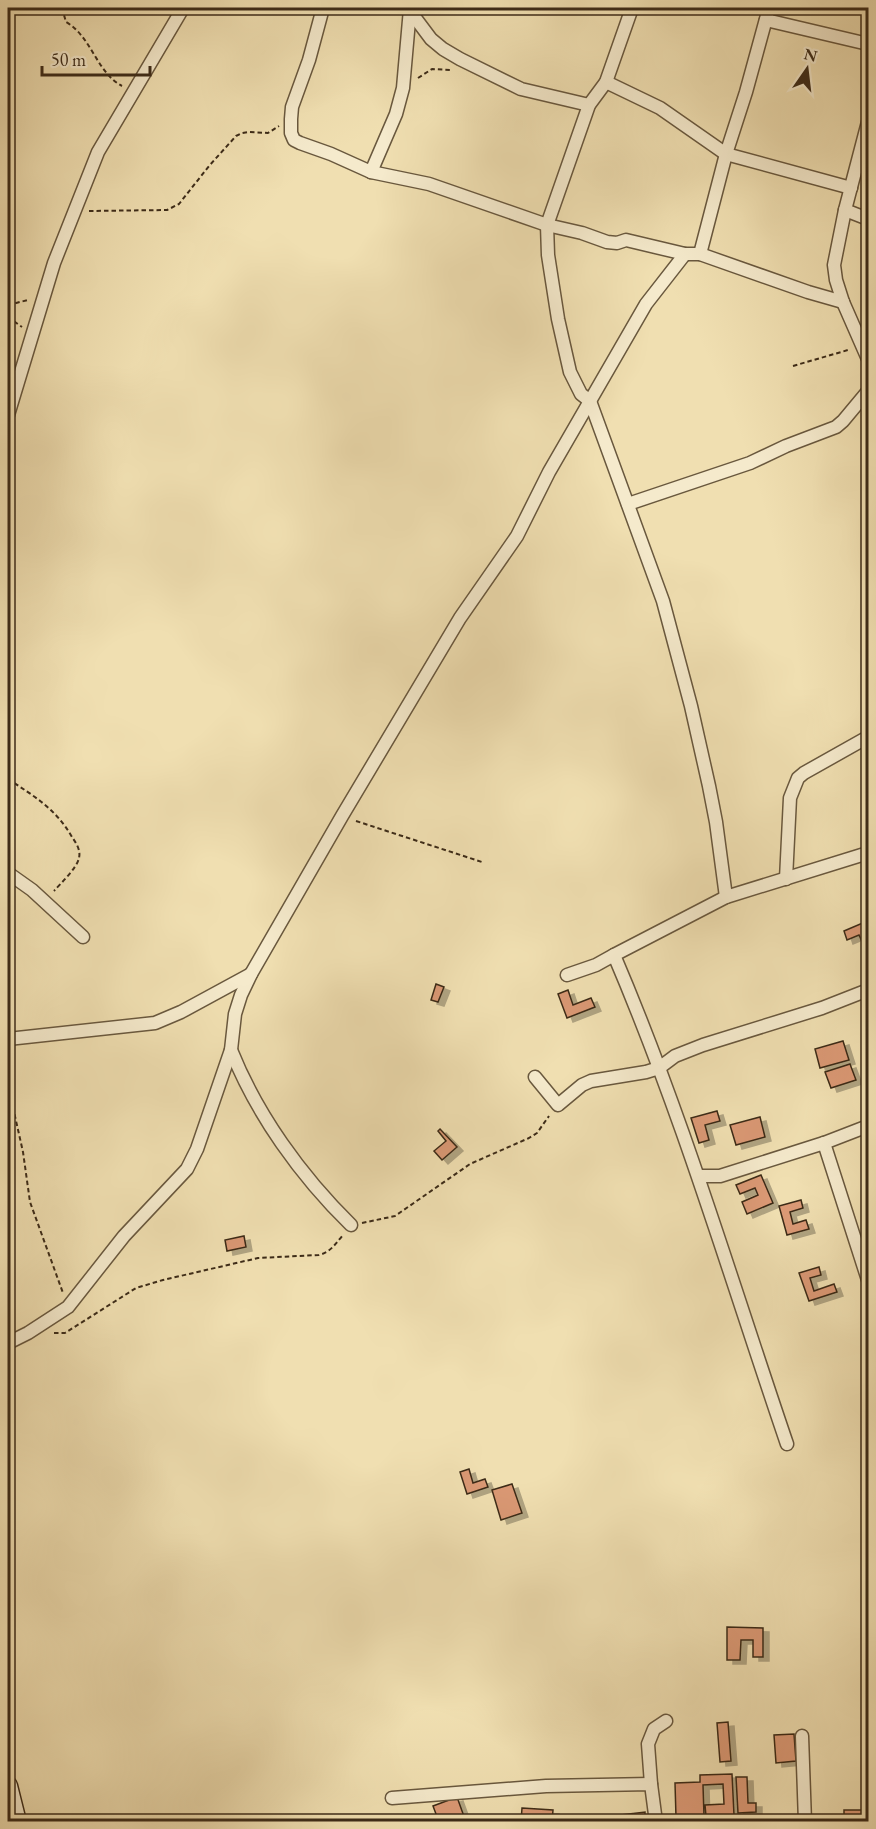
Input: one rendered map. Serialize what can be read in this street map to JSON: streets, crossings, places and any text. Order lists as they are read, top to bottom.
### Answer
{
  "scale_bar": "50 m",
  "north": "top"
}
